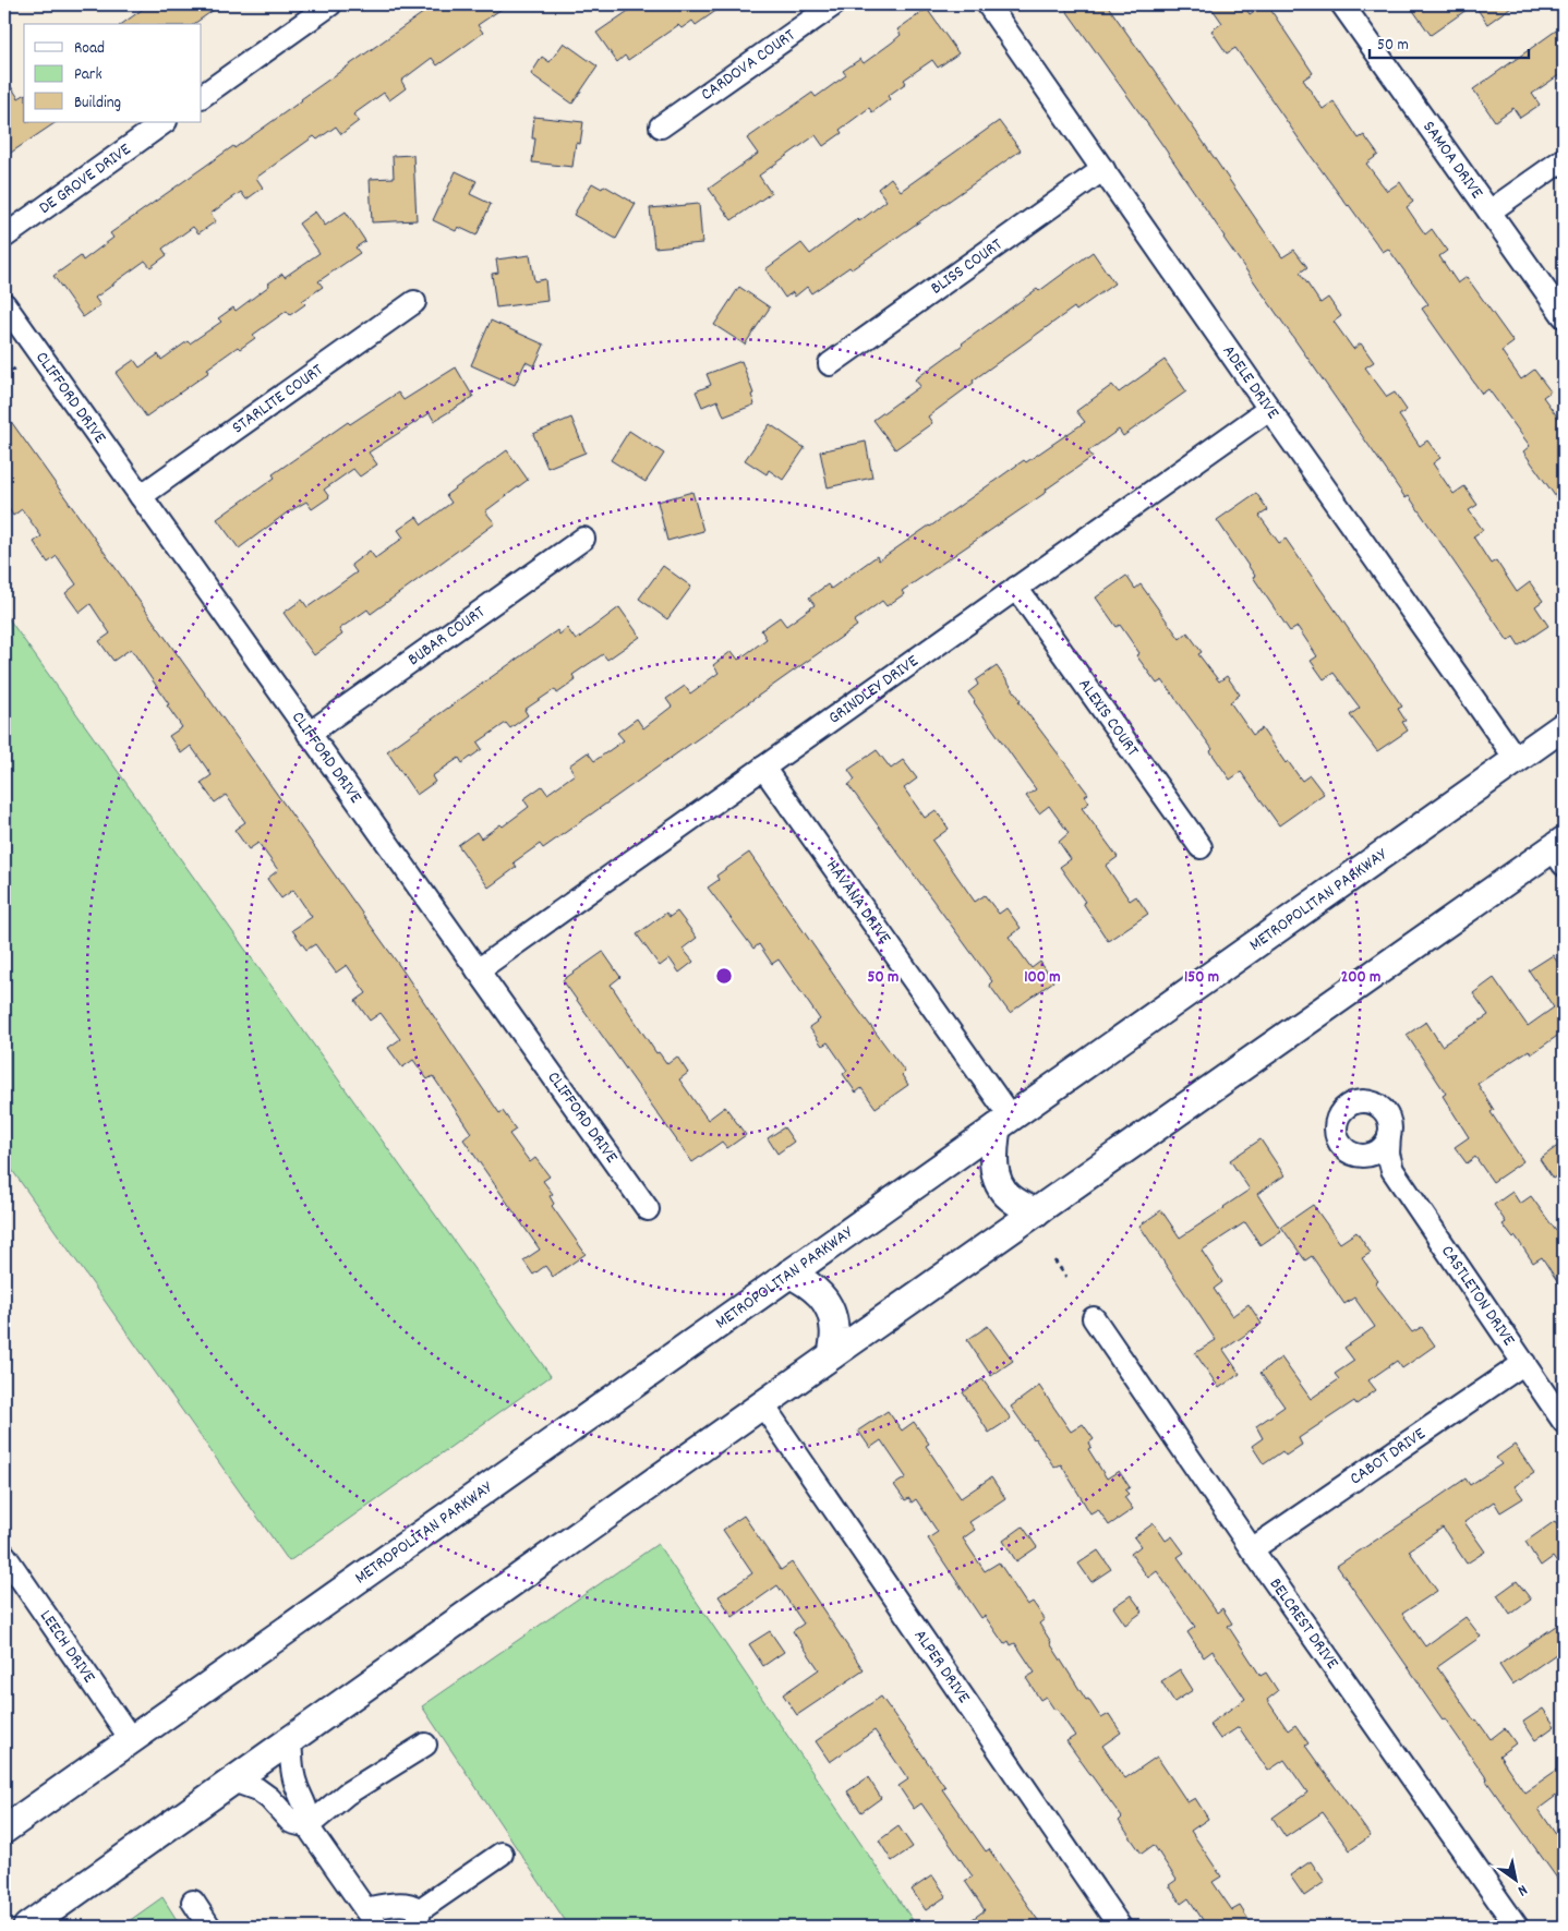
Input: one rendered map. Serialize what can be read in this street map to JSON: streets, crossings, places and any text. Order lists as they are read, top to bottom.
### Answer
{
  "streets": {
    "main road": ["METROPOLITAN PARKWAY"],
    "street": [
      "CARDOVA COURT",
      "SAMOA DRIVE",
      "DE GROVE DRIVE",
      "BLISS COURT",
      "ADELE DRIVE",
      "CLIFFORD DRIVE",
      "STARLITE COURT",
      "BUBAR COURT",
      "GRINDLEY DRIVE",
      "ALEXIS COURT",
      "HAVANA DRIVE",
      "CASTLETON DRIVE",
      "CABOT DRIVE",
      "BELCREST DRIVE",
      "LEECH DRIVE",
      "ALPER DRIVE"
    ]
  },
  "crossings": [
    ["BLISS COURT", "ADELE DRIVE"],
    ["ADELE DRIVE", "GRINDLEY DRIVE"],
    ["ADELE DRIVE", "METROPOLITAN PARKWAY"],
    ["CLIFFORD DRIVE", "STARLITE COURT"],
    ["CLIFFORD DRIVE", "BUBAR COURT"],
    ["CLIFFORD DRIVE", "GRINDLEY DRIVE"],
    ["GRINDLEY DRIVE", "ALEXIS COURT"],
    ["GRINDLEY DRIVE", "HAVANA DRIVE"],
    ["METROPOLITAN PARKWAY", "HAVANA DRIVE"],
    ["METROPOLITAN PARKWAY", "LEECH DRIVE"],
    ["CASTLETON DRIVE", "CABOT DRIVE"],
    ["CABOT DRIVE", "BELCREST DRIVE"]
  ],
  "legend": ["Road", "Park", "Building"],
  "scale_bar": "50 m",
  "north": "bottom right",
  "rings": [
    "50 m",
    "100 m",
    "150 m",
    "200 m"
  ]
}
